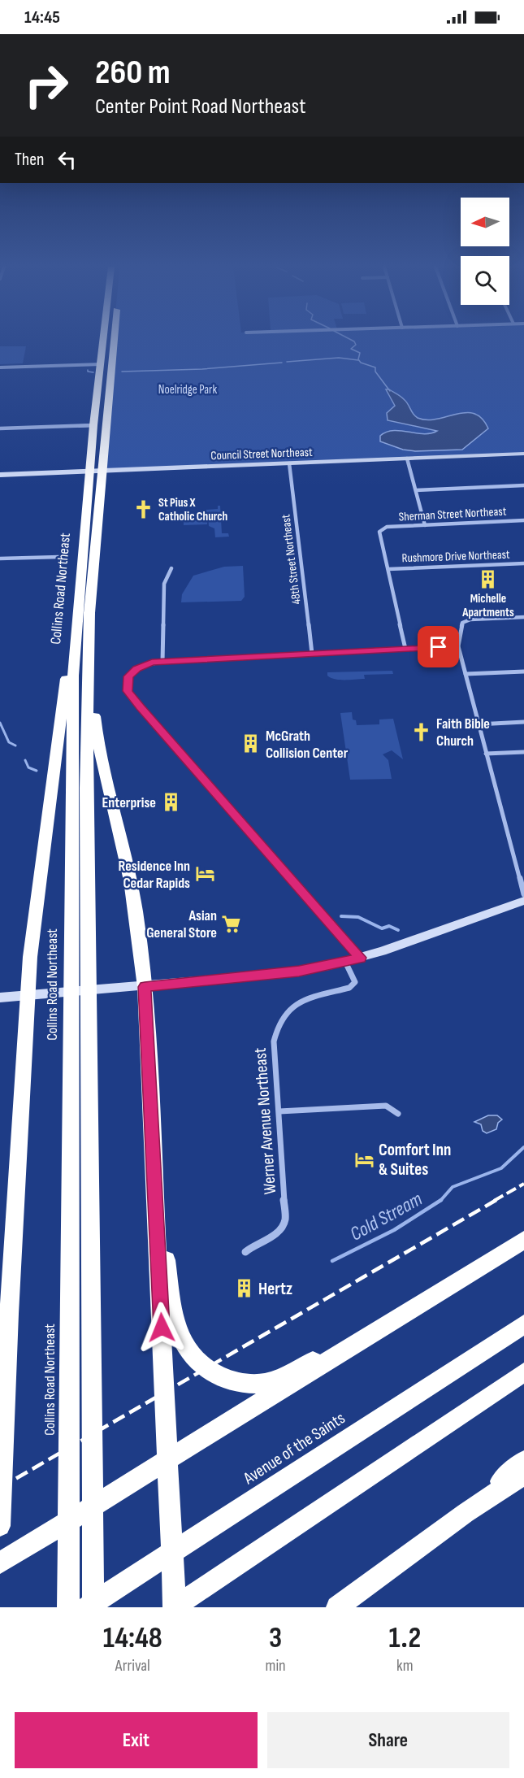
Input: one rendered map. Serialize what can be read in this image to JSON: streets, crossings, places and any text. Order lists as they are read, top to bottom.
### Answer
{
  "streets": {
    "highway": ["Collins Road Northeast", "Avenue of the Saints"],
    "street": [
      "Council Street Northeast",
      "Sherman Street Northeast",
      "Rushmore Drive Northeast",
      "48th Street Northeast",
      "Werner Avenue Northeast"
    ]
  },
  "crossings": [
    ["Council Street Northeast", "48th Street Northeast"],
    ["Council Street Northeast", "Collins Road Northeast"],
    ["Sherman Street Northeast", "Rushmore Drive Northeast"]
  ],
  "water": ["Cold Stream"],
  "parks": ["Noelridge Park"],
  "places": {
    "church": ["St Pius X Catholic Church", "Faith Bible Church"],
    "building": [
      "Michelle Apartments",
      "McGrath Collision Center",
      "Enterprise",
      "Hertz"
    ],
    "hotel": ["Residence Inn Cedar Rapids", "Comfort Inn & Suites"],
    "supermarket": ["Asian General Store"]
  },
  "north": "left",
  "page": {
    "status": "14:45",
    "turn": ["260 m", "Center Point Road Northeast"],
    "then": "Then",
    "eta": [
      "14:48",
      "Arrival",
      "3",
      "min",
      "1.2",
      "km"
    ],
    "buttons": ["Exit", "Share"]
  }
}
